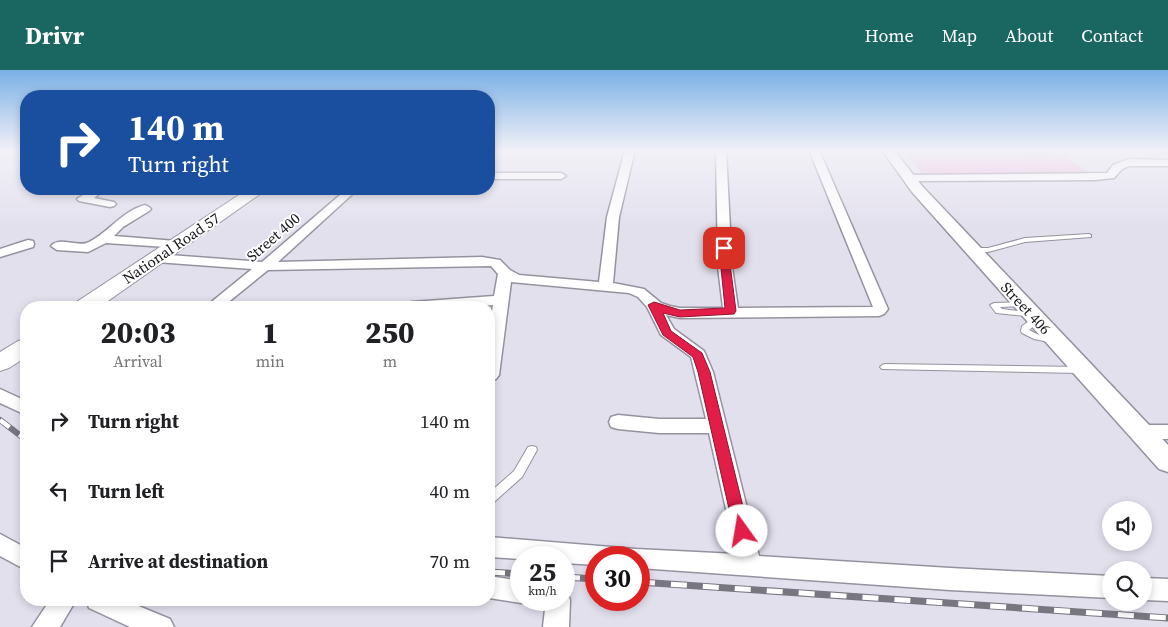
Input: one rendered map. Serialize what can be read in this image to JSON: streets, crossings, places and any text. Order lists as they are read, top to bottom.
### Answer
{
  "streets": {
    "main road": ["National Road 57"],
    "street": ["Street 400", "Street 406"]
  },
  "page": {
    "header": "Drivr",
    "nav": [
      "Home",
      "Map",
      "About",
      "Contact"
    ],
    "turn": ["140 m", "Turn right"],
    "eta": [
      "20:03",
      "Arrival",
      "1",
      "min",
      "250",
      "m"
    ],
    "list": [
      {
        "name": "Turn right",
        "value": "140 m"
      },
      {
        "name": "Turn left",
        "value": "40 m"
      },
      {
        "name": "Arrive at destination",
        "value": "70 m"
      }
    ],
    "speed": "25 km/h",
    "limit": "30"
  }
}
